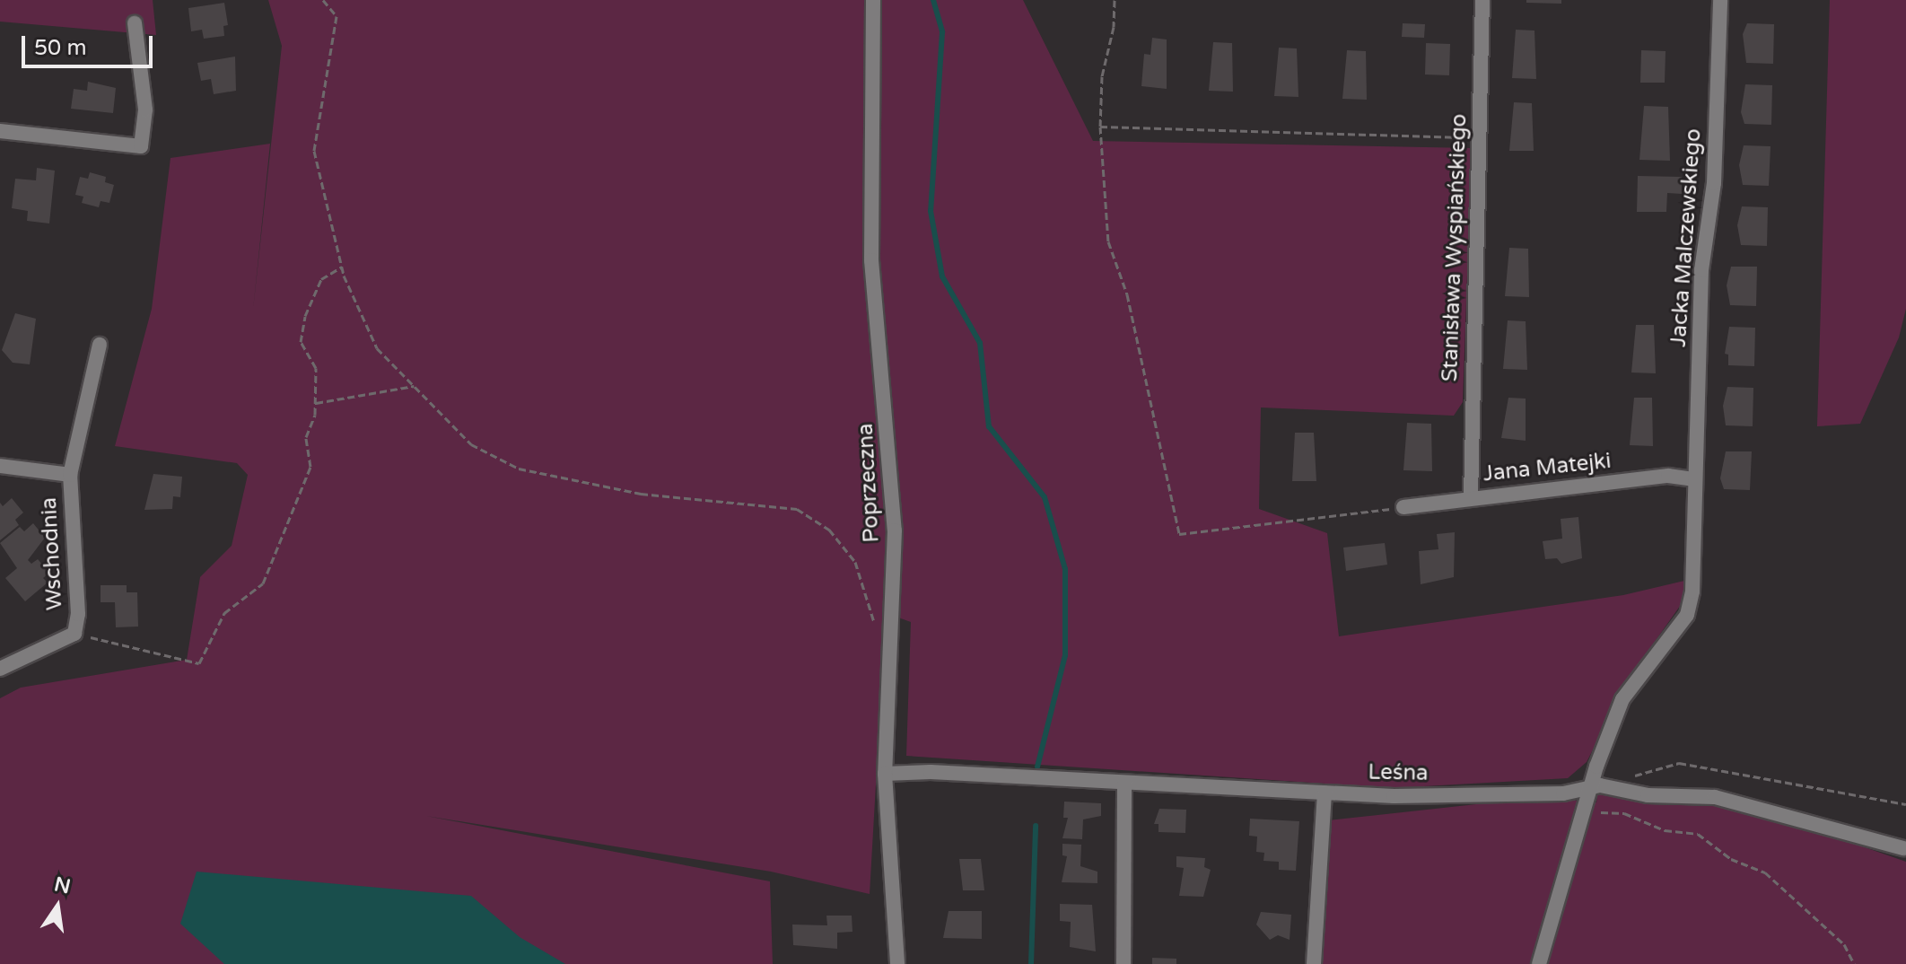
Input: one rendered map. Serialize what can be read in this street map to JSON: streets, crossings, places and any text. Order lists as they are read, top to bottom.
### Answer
{
  "streets": {
    "street": [
      "Jacka Malczewskiego",
      "Stanisława Wyspiańskiego",
      "Jana Matejki",
      "Poprzeczna",
      "Wschodnia",
      "Leśna"
    ]
  },
  "crossings": [
    ["Jacka Malczewskiego", "Jana Matejki"],
    ["Jacka Malczewskiego", "Leśna"],
    ["Stanisława Wyspiańskiego", "Jana Matejki"],
    ["Poprzeczna", "Leśna"]
  ],
  "scale_bar": "50 m",
  "north": "top"
}
